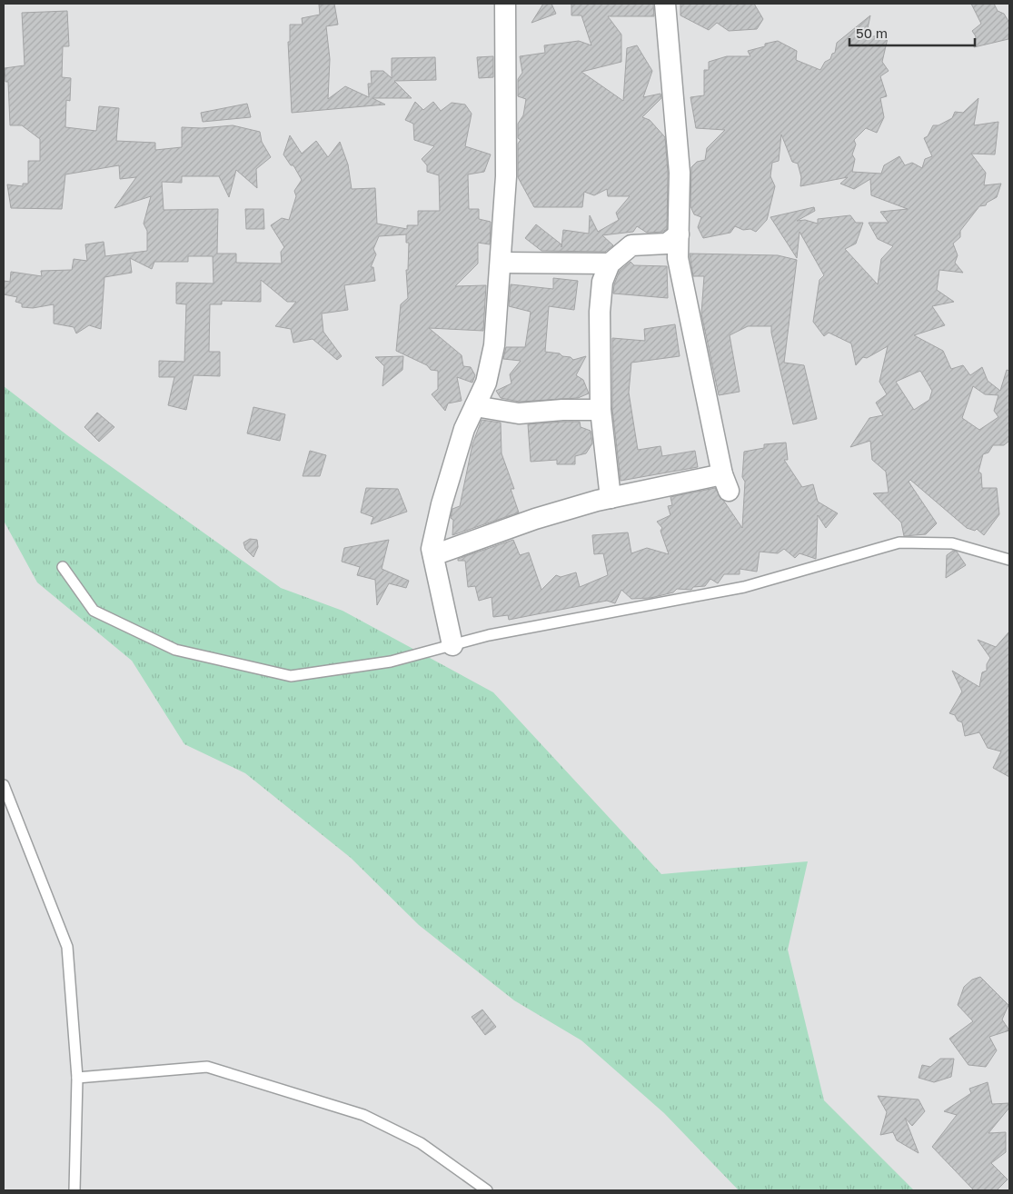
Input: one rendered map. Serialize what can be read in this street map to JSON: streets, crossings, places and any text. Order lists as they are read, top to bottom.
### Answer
{
  "scale_bar": "50 m"
}
